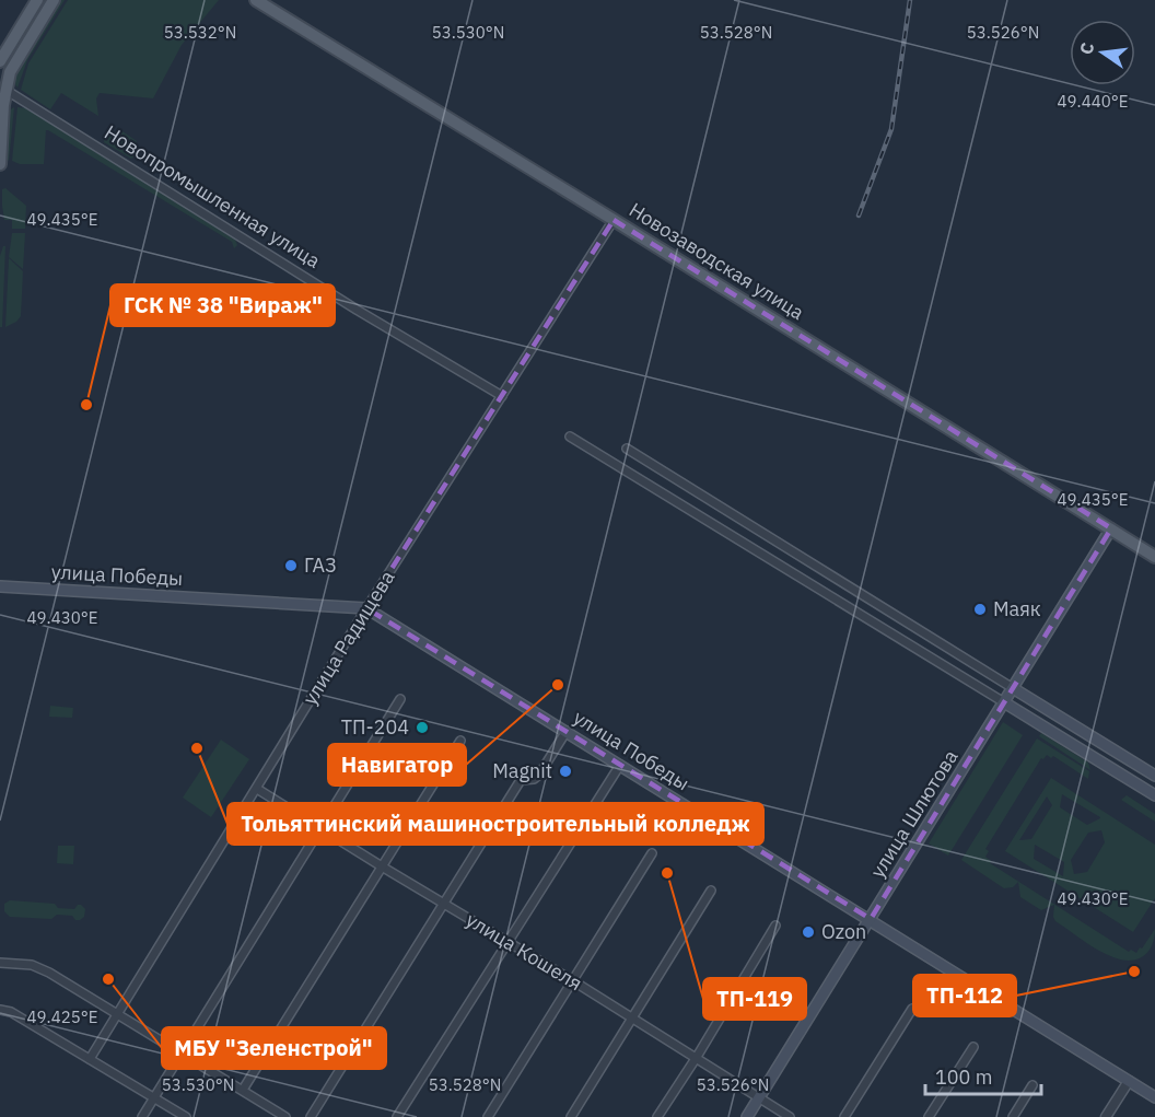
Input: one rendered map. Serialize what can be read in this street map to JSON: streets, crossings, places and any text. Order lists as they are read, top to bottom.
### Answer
{
  "streets": {
    "main road": ["Новозаводская улица", "улица Победы", "улица Шлютова"],
    "street": ["Новопромышленная улица", "улица Радищева", "улица Кошеля"]
  },
  "crossings": [
    ["Новопромышленная улица", "улица Радищева"],
    ["Новозаводская улица", "улица Радищева"],
    ["Новозаводская улица", "улица Шлютова"],
    ["улица Победы", "улица Радищева"],
    ["улица Победы", "улица Шлютова"],
    ["улица Радищева", "улица Кошеля"],
    ["улица Шлютова", "улица Кошеля"]
  ],
  "places": [
    "ГСК № 38 \"Вираж\"",
    "ГАЗ",
    "Маяк",
    "Навигатор",
    "ТП-204",
    "Тольяттинский машиностроительный колледж",
    "Magnit",
    "ТП-119",
    "Ozon",
    "ТП-112",
    "МБУ \"Зеленстрой\""
  ],
  "scale_bar": "100 m",
  "north": "left",
  "coordinates": [
    "53.532°N",
    "53.530°N",
    "53.528°N",
    "53.526°N",
    "49.440°E",
    "49.435°E",
    "49.430°E",
    "49.425°E"
  ]
}
